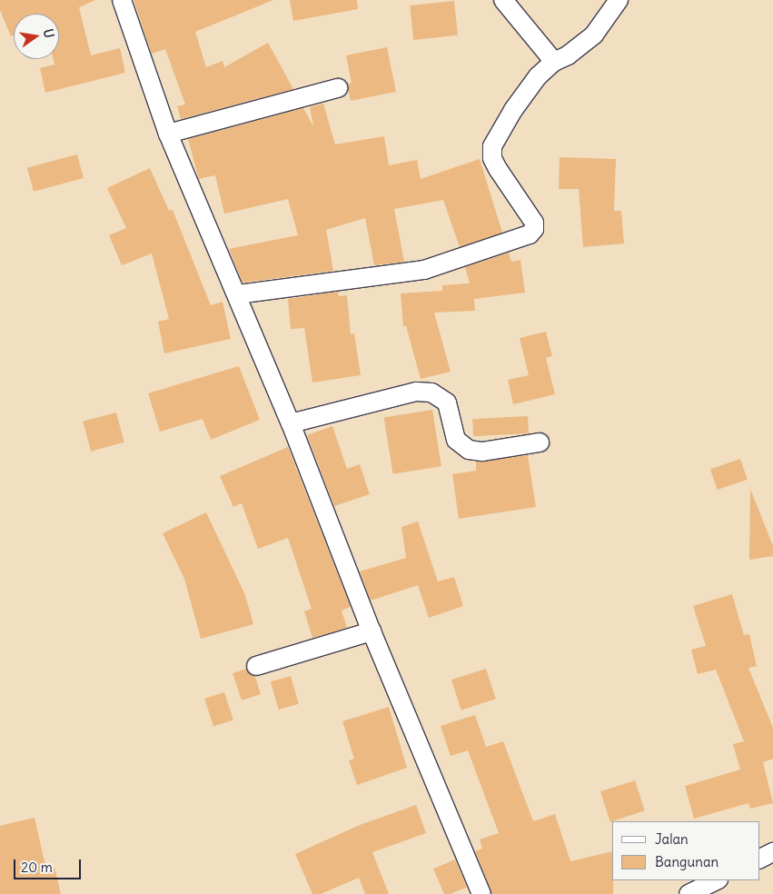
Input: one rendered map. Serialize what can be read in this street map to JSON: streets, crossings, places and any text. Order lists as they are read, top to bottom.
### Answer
{
  "legend": ["Jalan", "Bangunan"],
  "scale_bar": "20 m",
  "north": "right"
}
